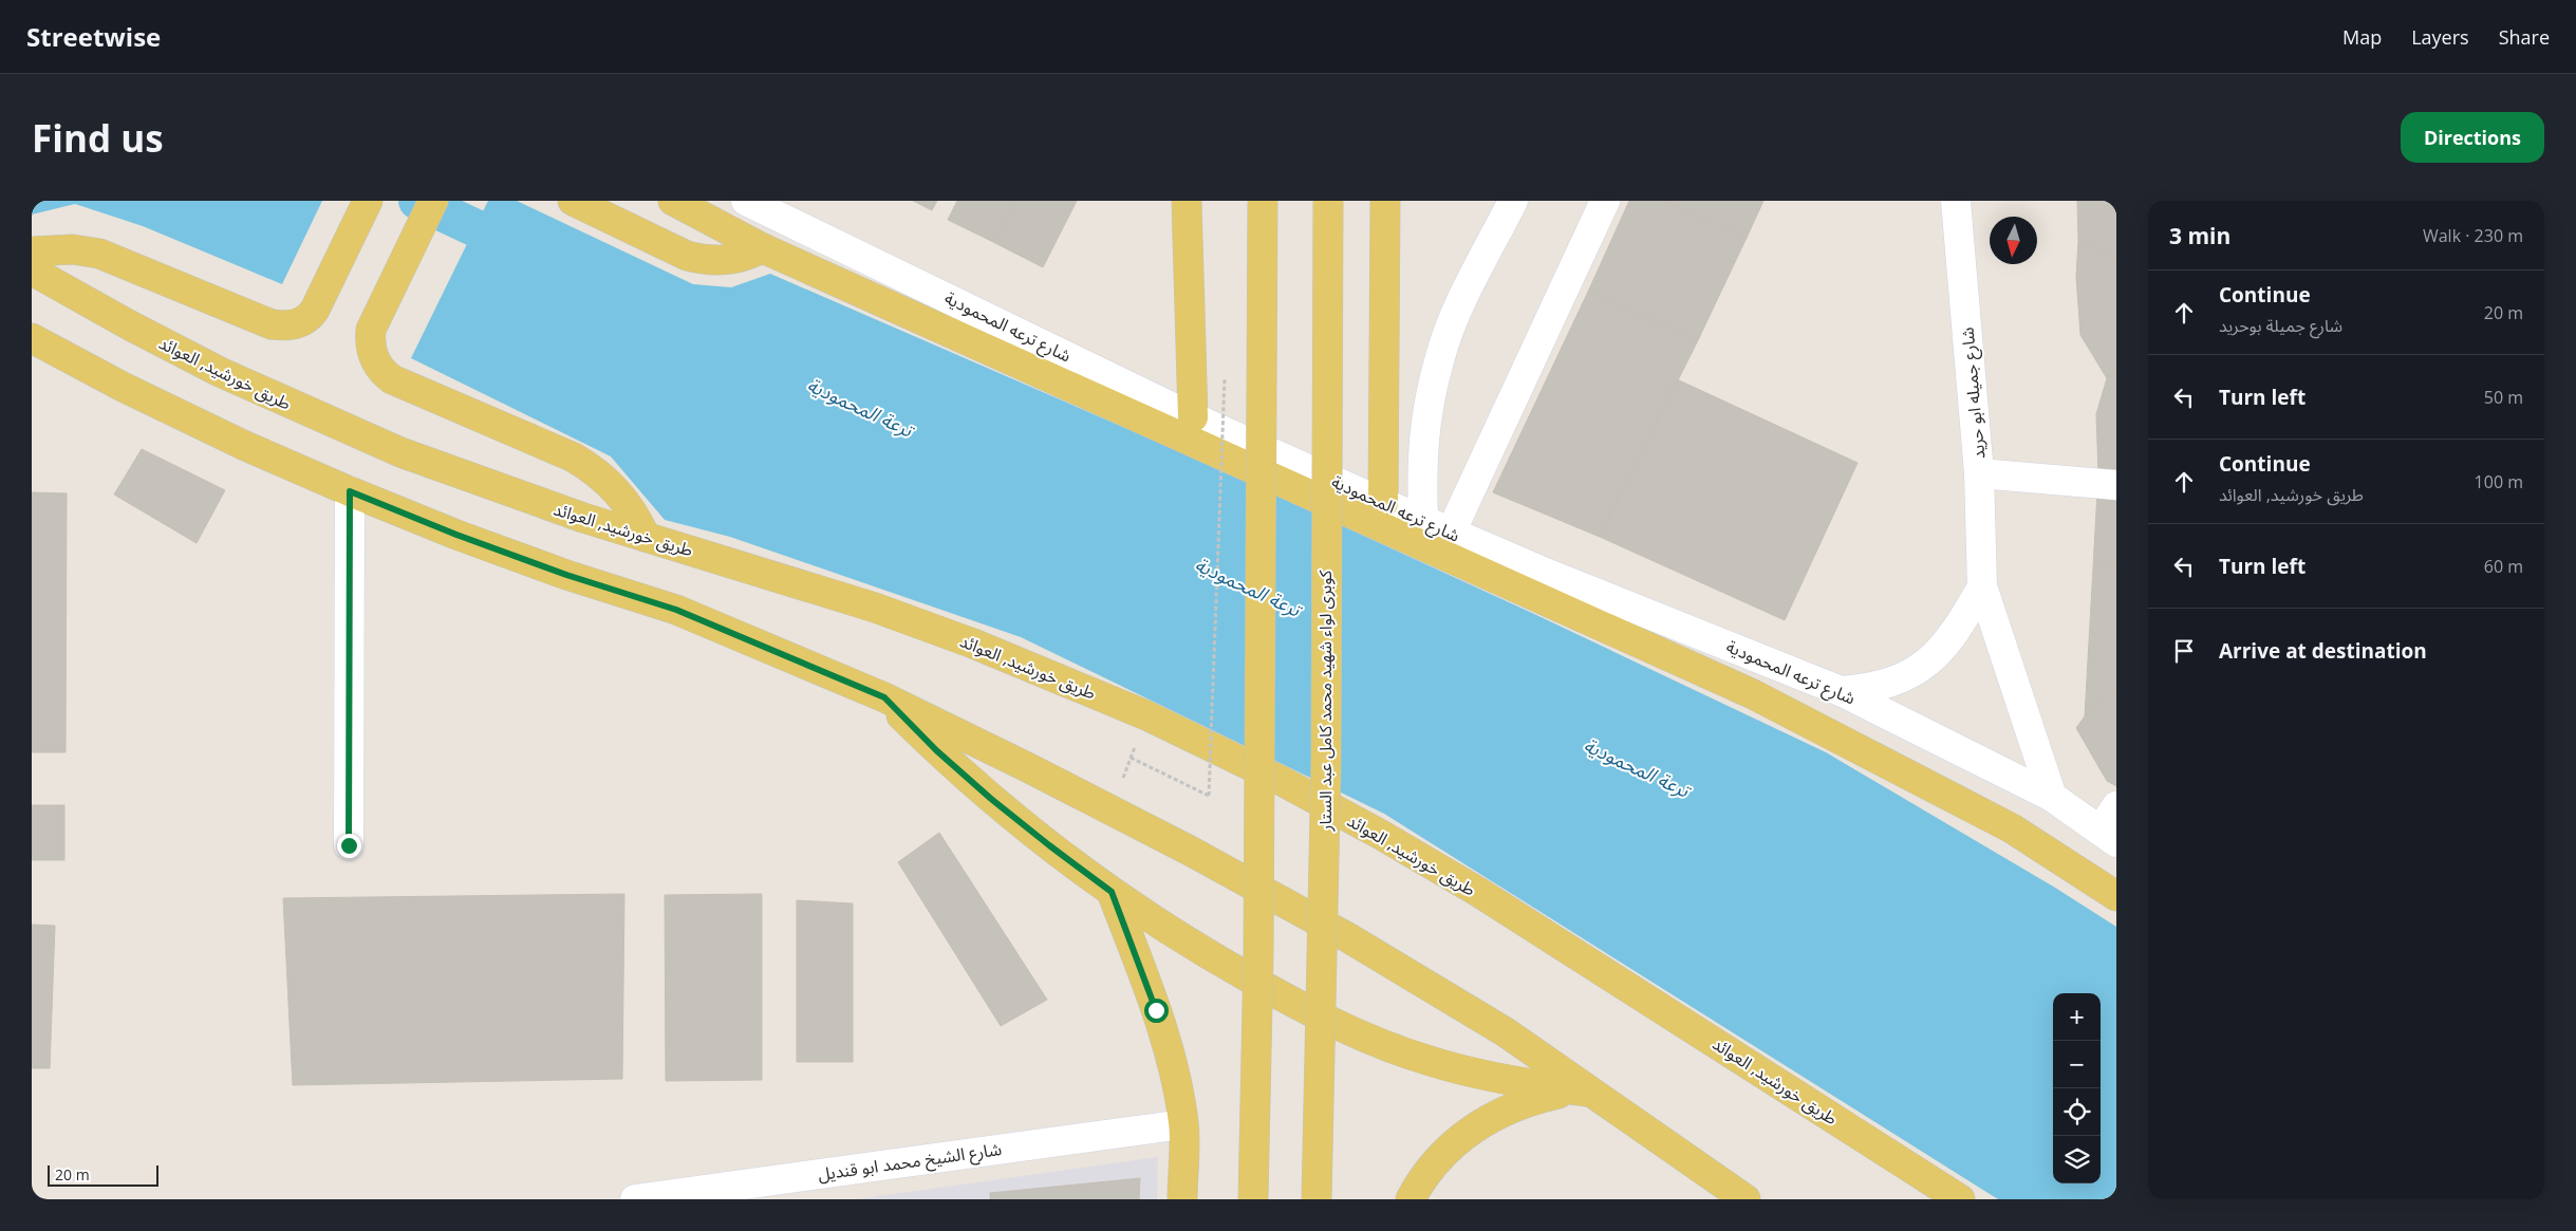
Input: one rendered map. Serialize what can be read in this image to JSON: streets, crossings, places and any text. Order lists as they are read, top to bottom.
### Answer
{
  "streets": {
    "main road": ["طريق خورشيد, العوائد", "كوبرى لواء شهيد محمد كامل عبد الستار"],
    "street": ["شارع ترعه المحمودية", "شارع جميله ابو حريد", "شارع الشيخ محمد ابو قنديل"]
  },
  "crossings": [
    ["شارع ترعه المحمودية", "شارع جميله ابو حريد"]
  ],
  "water": ["ترعة المحمودية"],
  "scale_bar": "20 m",
  "north": "bottom",
  "page": {
    "header": "Streetwise",
    "nav": ["Map", "Layers", "Share"],
    "buttons": "Directions",
    "title": "Find us",
    "heading": ["3 min", "Walk · 230 m"],
    "list": [
      ["Continue", "شارع جميلة بوحريد", "20 m"],
      ["Turn left", "50 m"],
      ["Continue", "طريق خورشيد, العوائد", "100 m"],
      ["Turn left", "60 m"],
      "Arrive at destination"
    ],
    "map_buttons": ["+", "−"],
    "scale": "20 m"
  }
}
